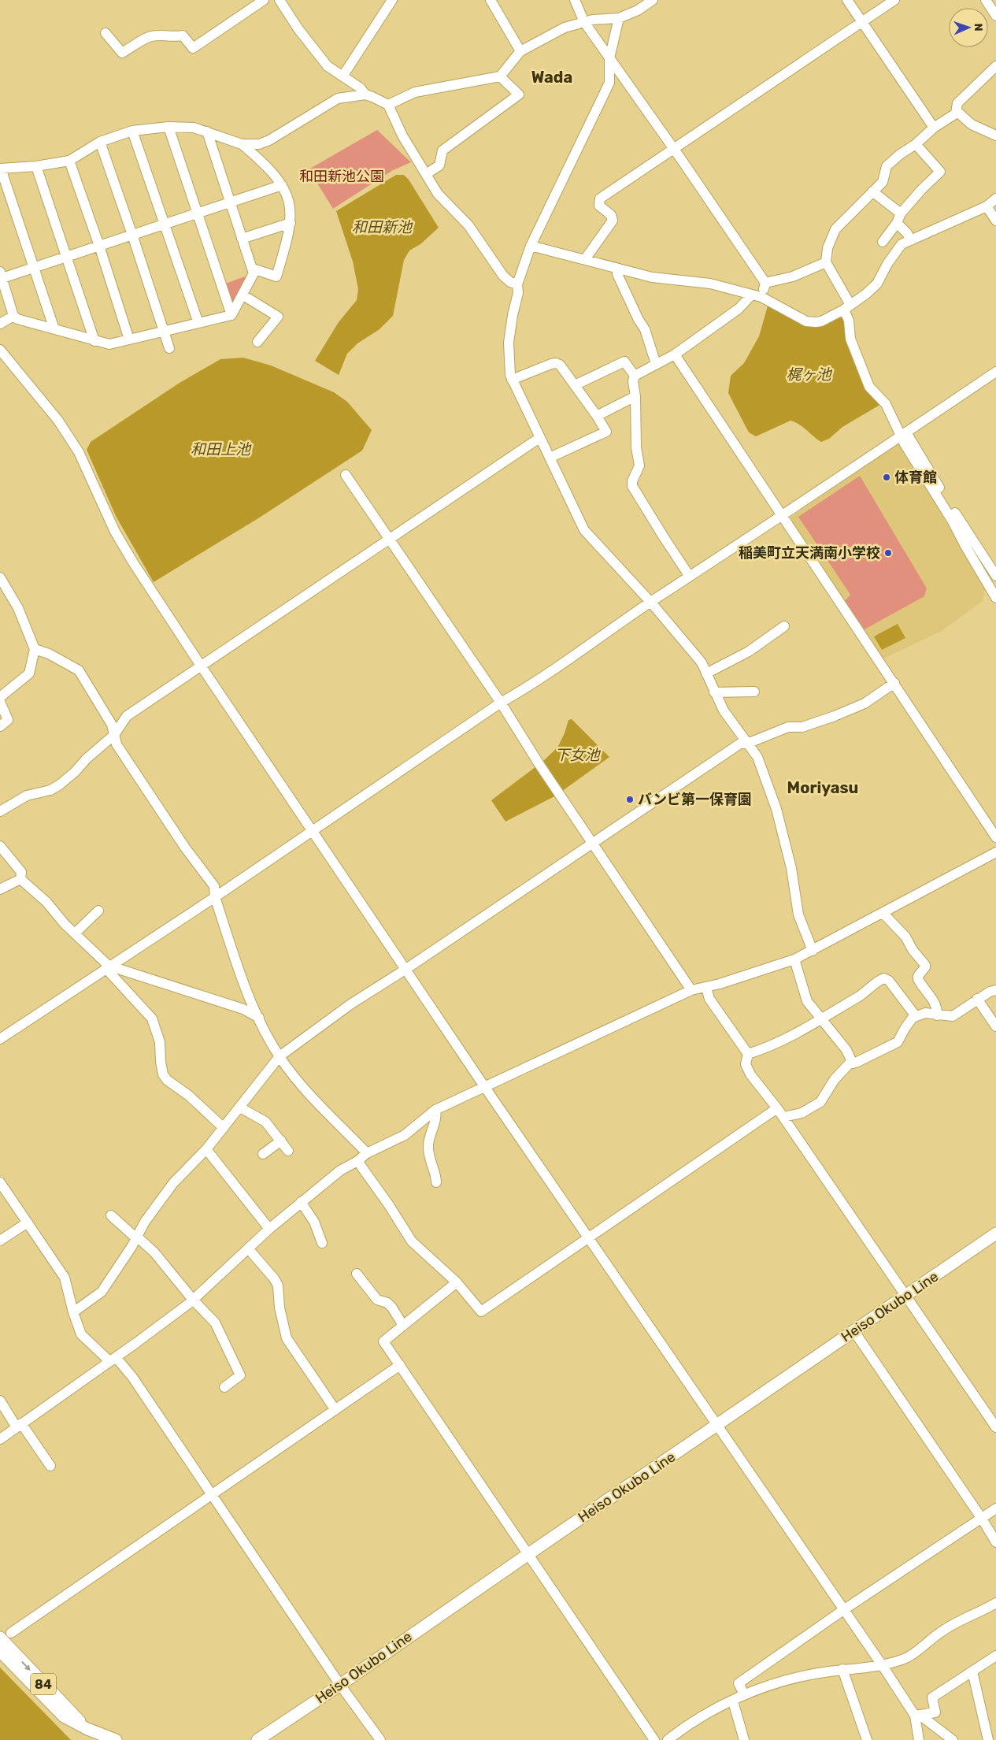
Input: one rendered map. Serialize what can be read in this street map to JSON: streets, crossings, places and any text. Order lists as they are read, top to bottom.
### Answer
{
  "streets": {
    "main road": ["Heiso Okubo Line", "84"]
  },
  "districts": ["Wada", "Moriyasu"],
  "water": [
    "和田新池",
    "梶ヶ池",
    "和田上池",
    "下女池"
  ],
  "parks": ["和田新池公園"],
  "places": ["体育館", "稲美町立天満南小学校", "バンビ第一保育園"],
  "north": "right"
}
